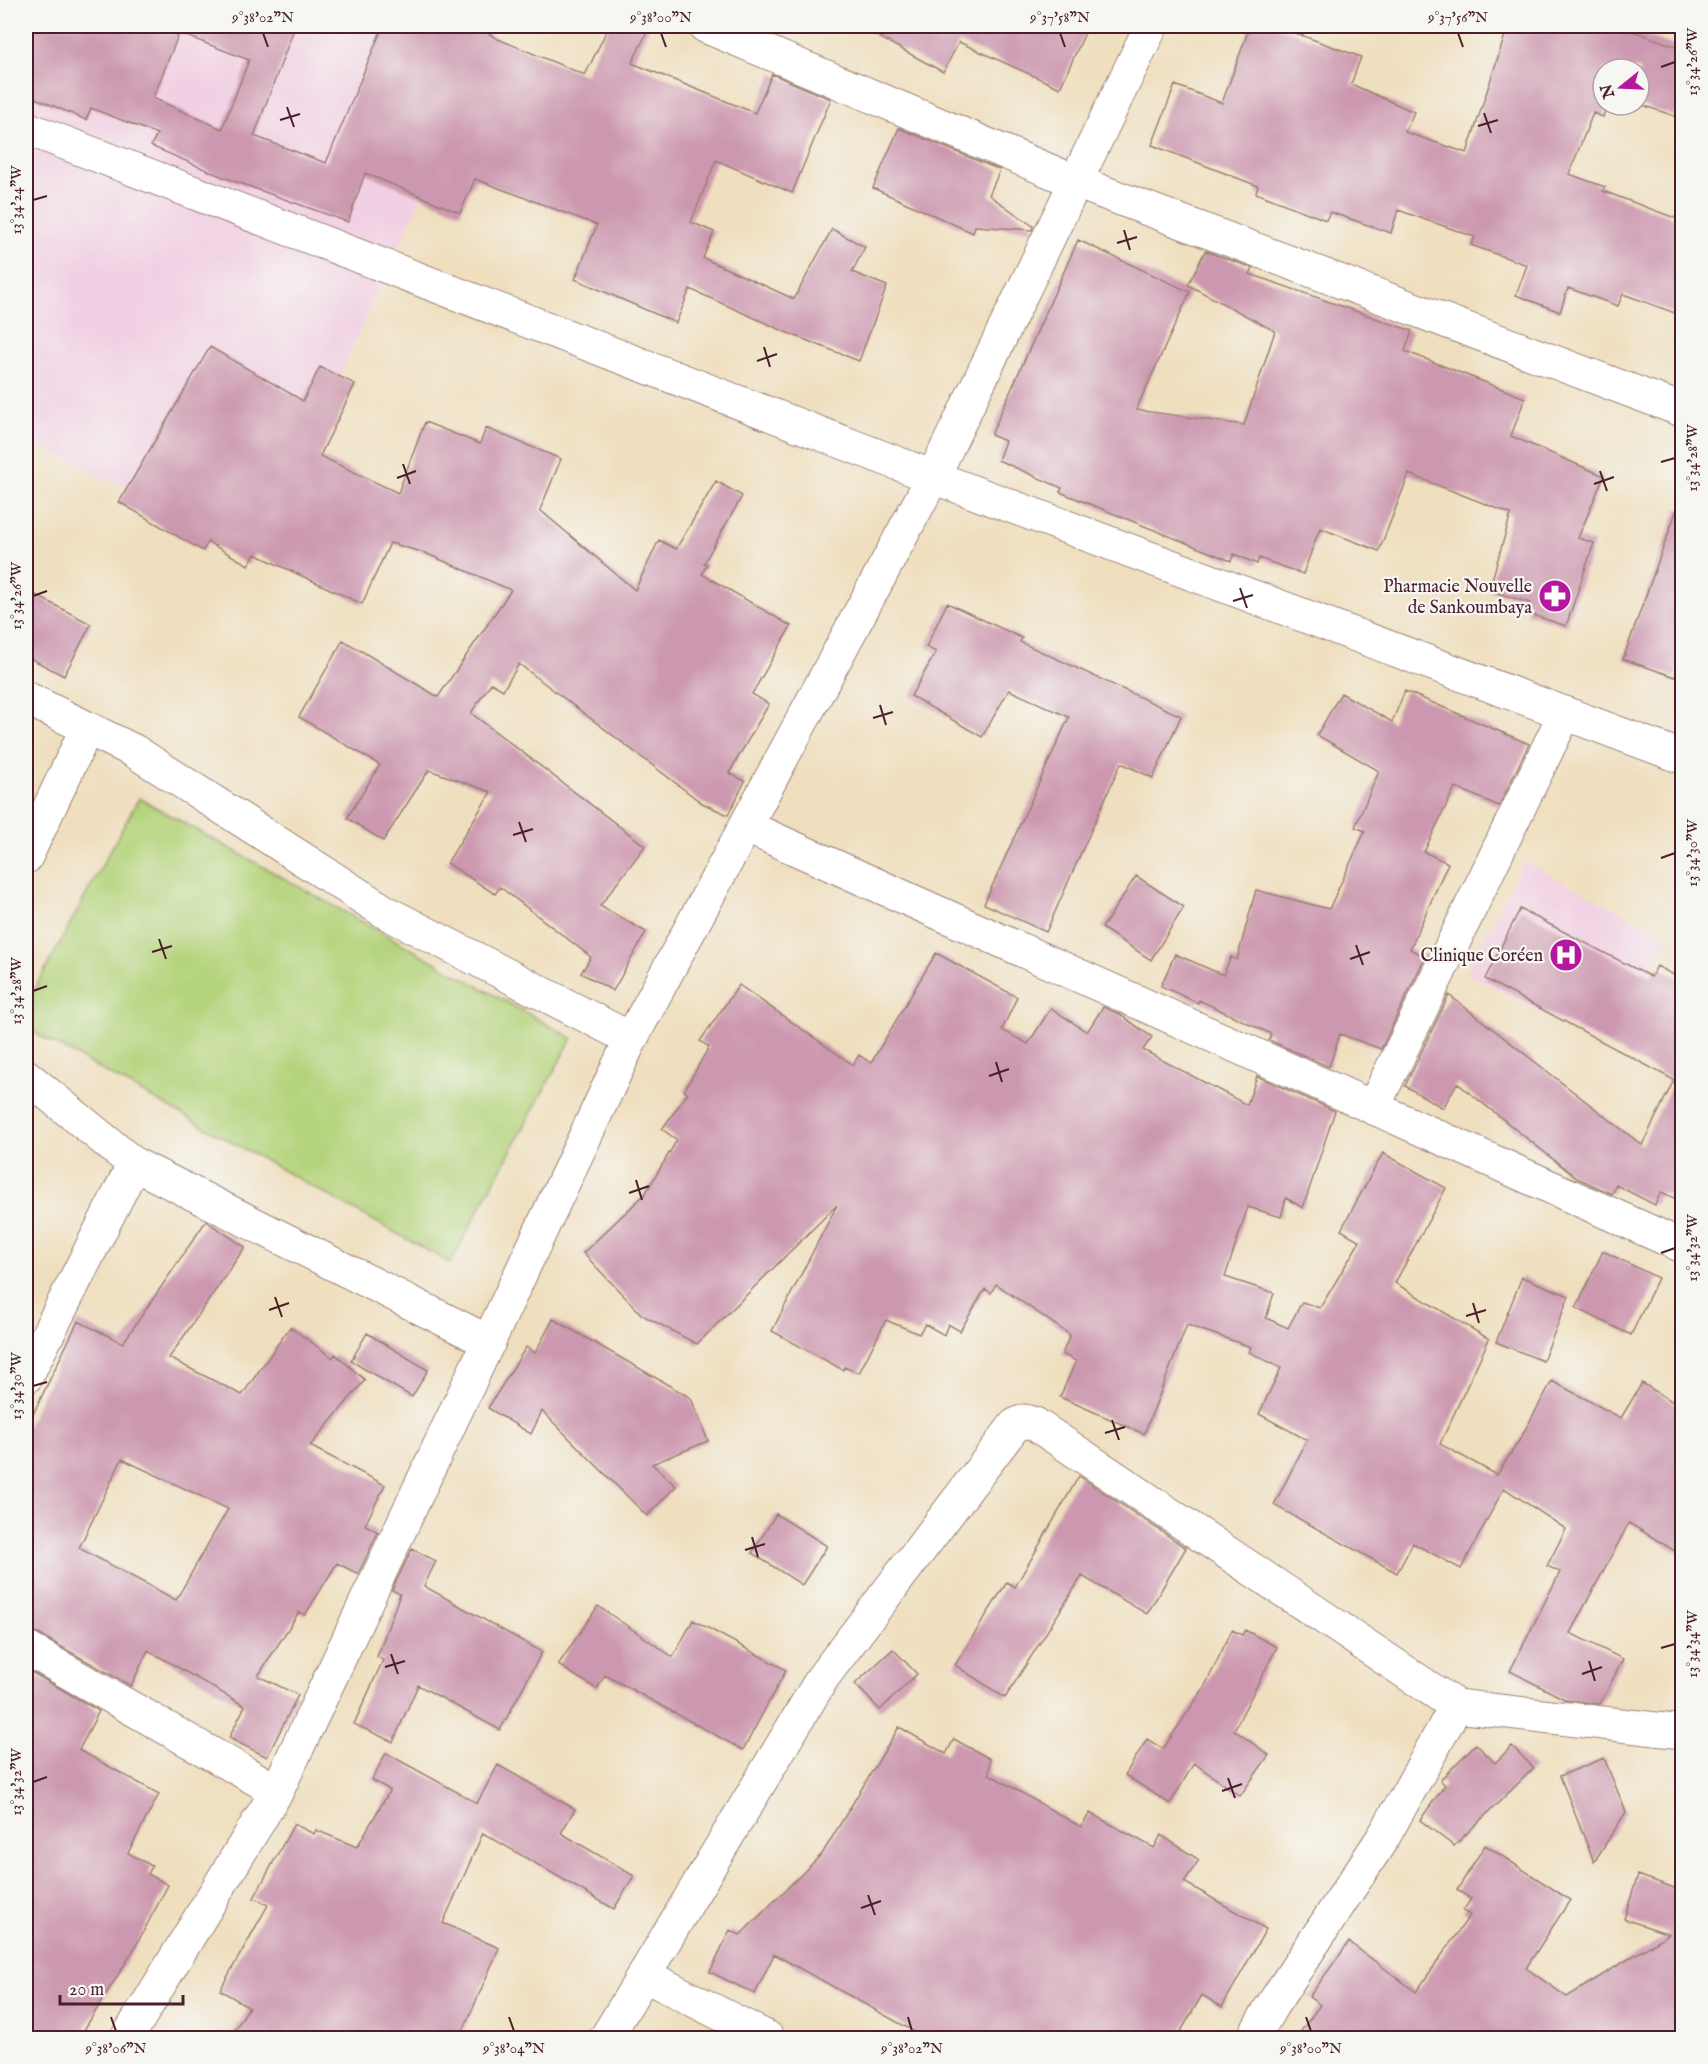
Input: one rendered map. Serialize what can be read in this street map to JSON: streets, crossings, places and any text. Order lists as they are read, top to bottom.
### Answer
{
  "places": {
    "pharmacy": ["Pharmacie Nouvelle de Sankoumbaya"],
    "hospital": ["Clinique Coréen"]
  },
  "scale_bar": "20 m",
  "north": "left",
  "coordinates": [
    "9°38'02\"N",
    "9°38'00\"N",
    "9°37'58\"N",
    "9°37'56\"N",
    "13°34'26\"W",
    "13°34'24\"W",
    "13°34'28\"W",
    "13°34'30\"W",
    "13°34'32\"W",
    "13°34'34\"W",
    "9°38'06\"N",
    "9°38'04\"N"
  ]
}
